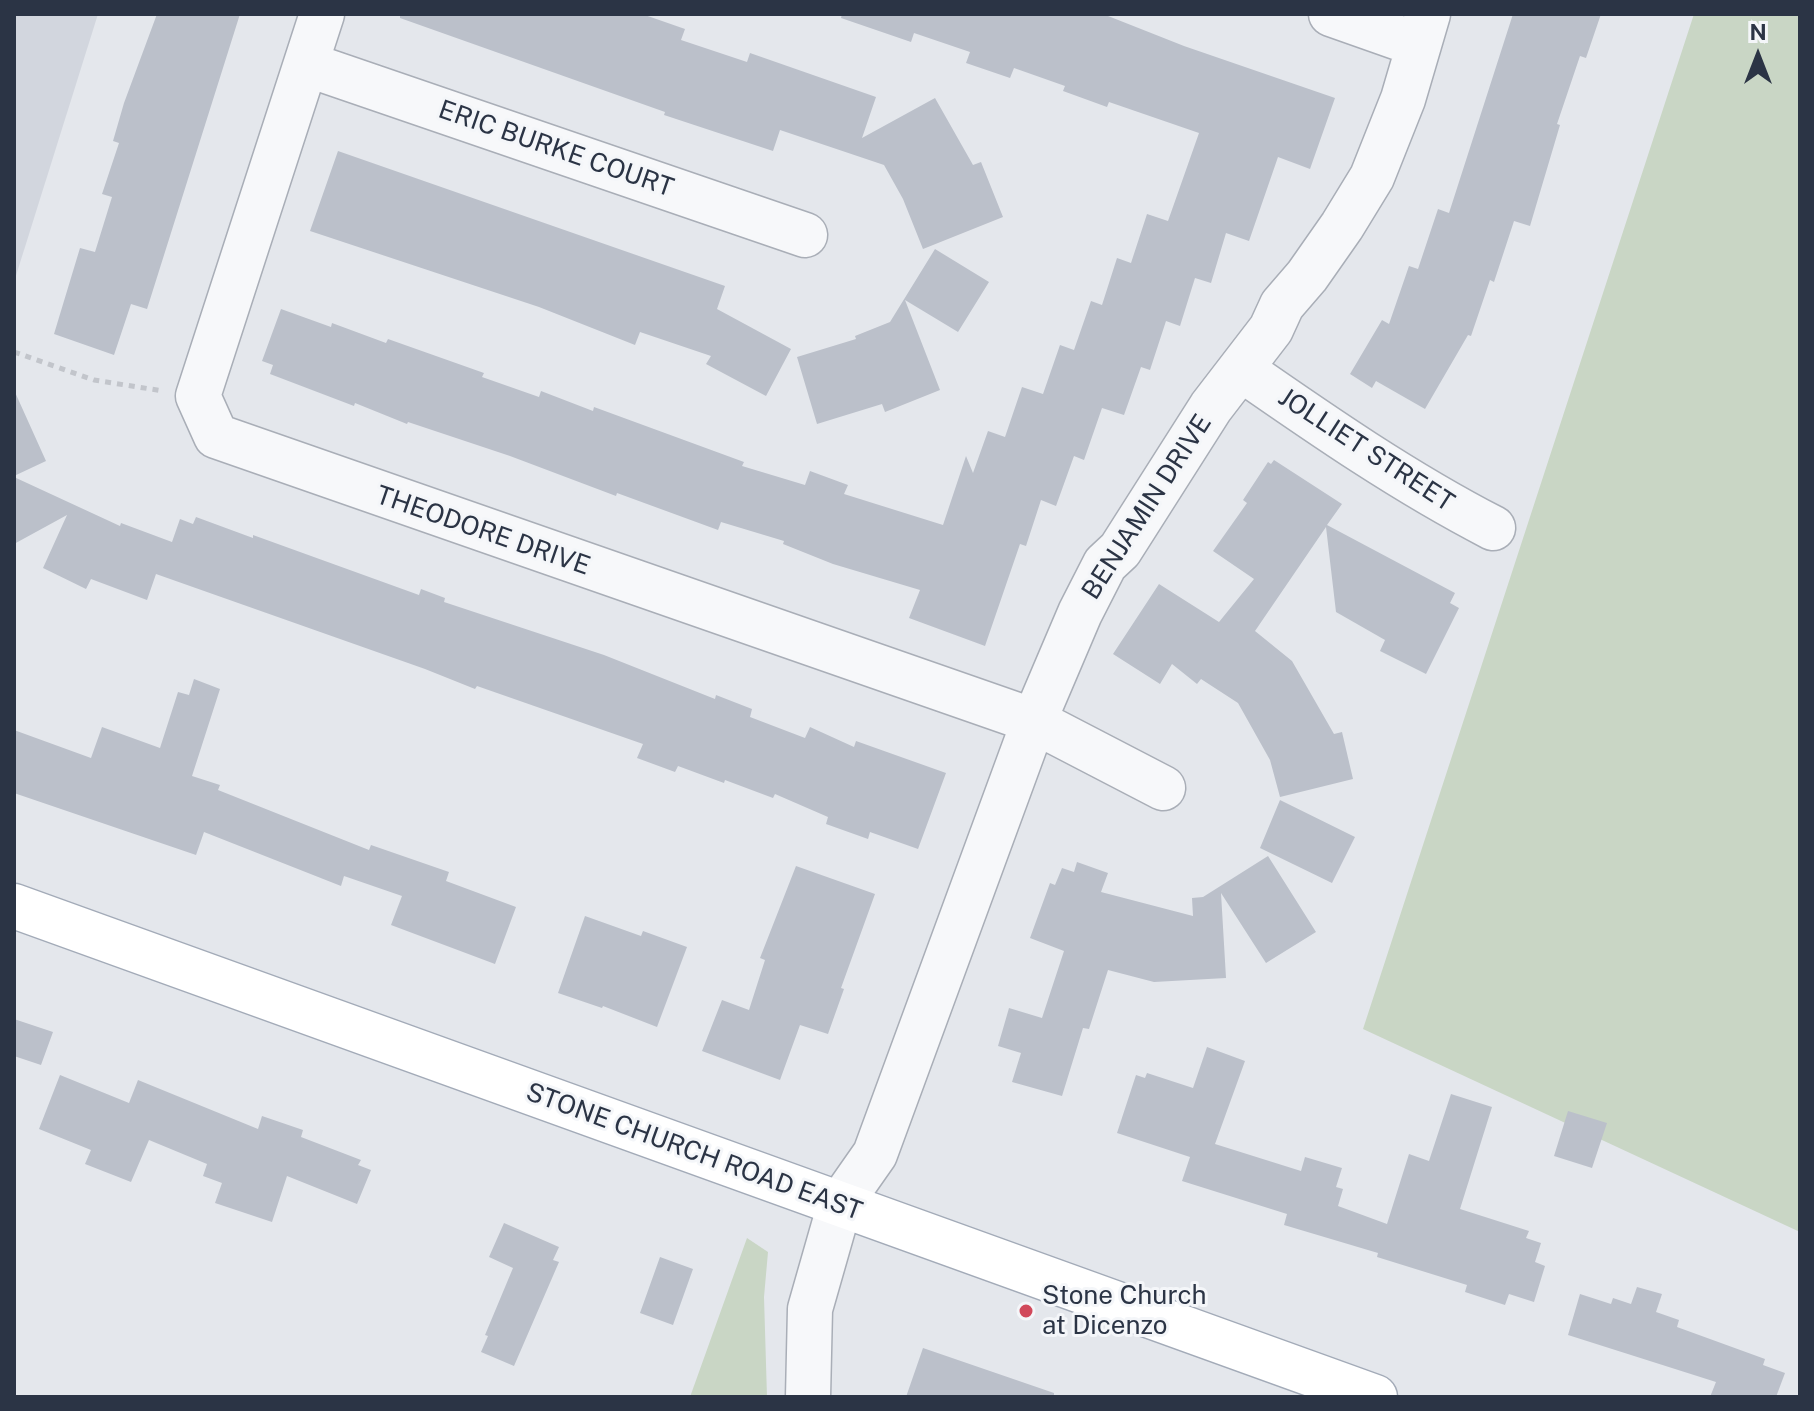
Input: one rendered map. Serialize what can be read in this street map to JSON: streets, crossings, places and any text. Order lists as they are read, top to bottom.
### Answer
{
  "streets": {
    "main road": ["STONE CHURCH ROAD EAST"],
    "street": [
      "ERIC BURKE COURT",
      "JOLLIET STREET",
      "BENJAMIN DRIVE",
      "THEODORE DRIVE"
    ]
  },
  "crossings": [
    ["JOLLIET STREET", "BENJAMIN DRIVE"],
    ["BENJAMIN DRIVE", "THEODORE DRIVE"],
    ["BENJAMIN DRIVE", "STONE CHURCH ROAD EAST"]
  ],
  "places": ["Stone Church at Dicenzo"],
  "north": "top"
}
